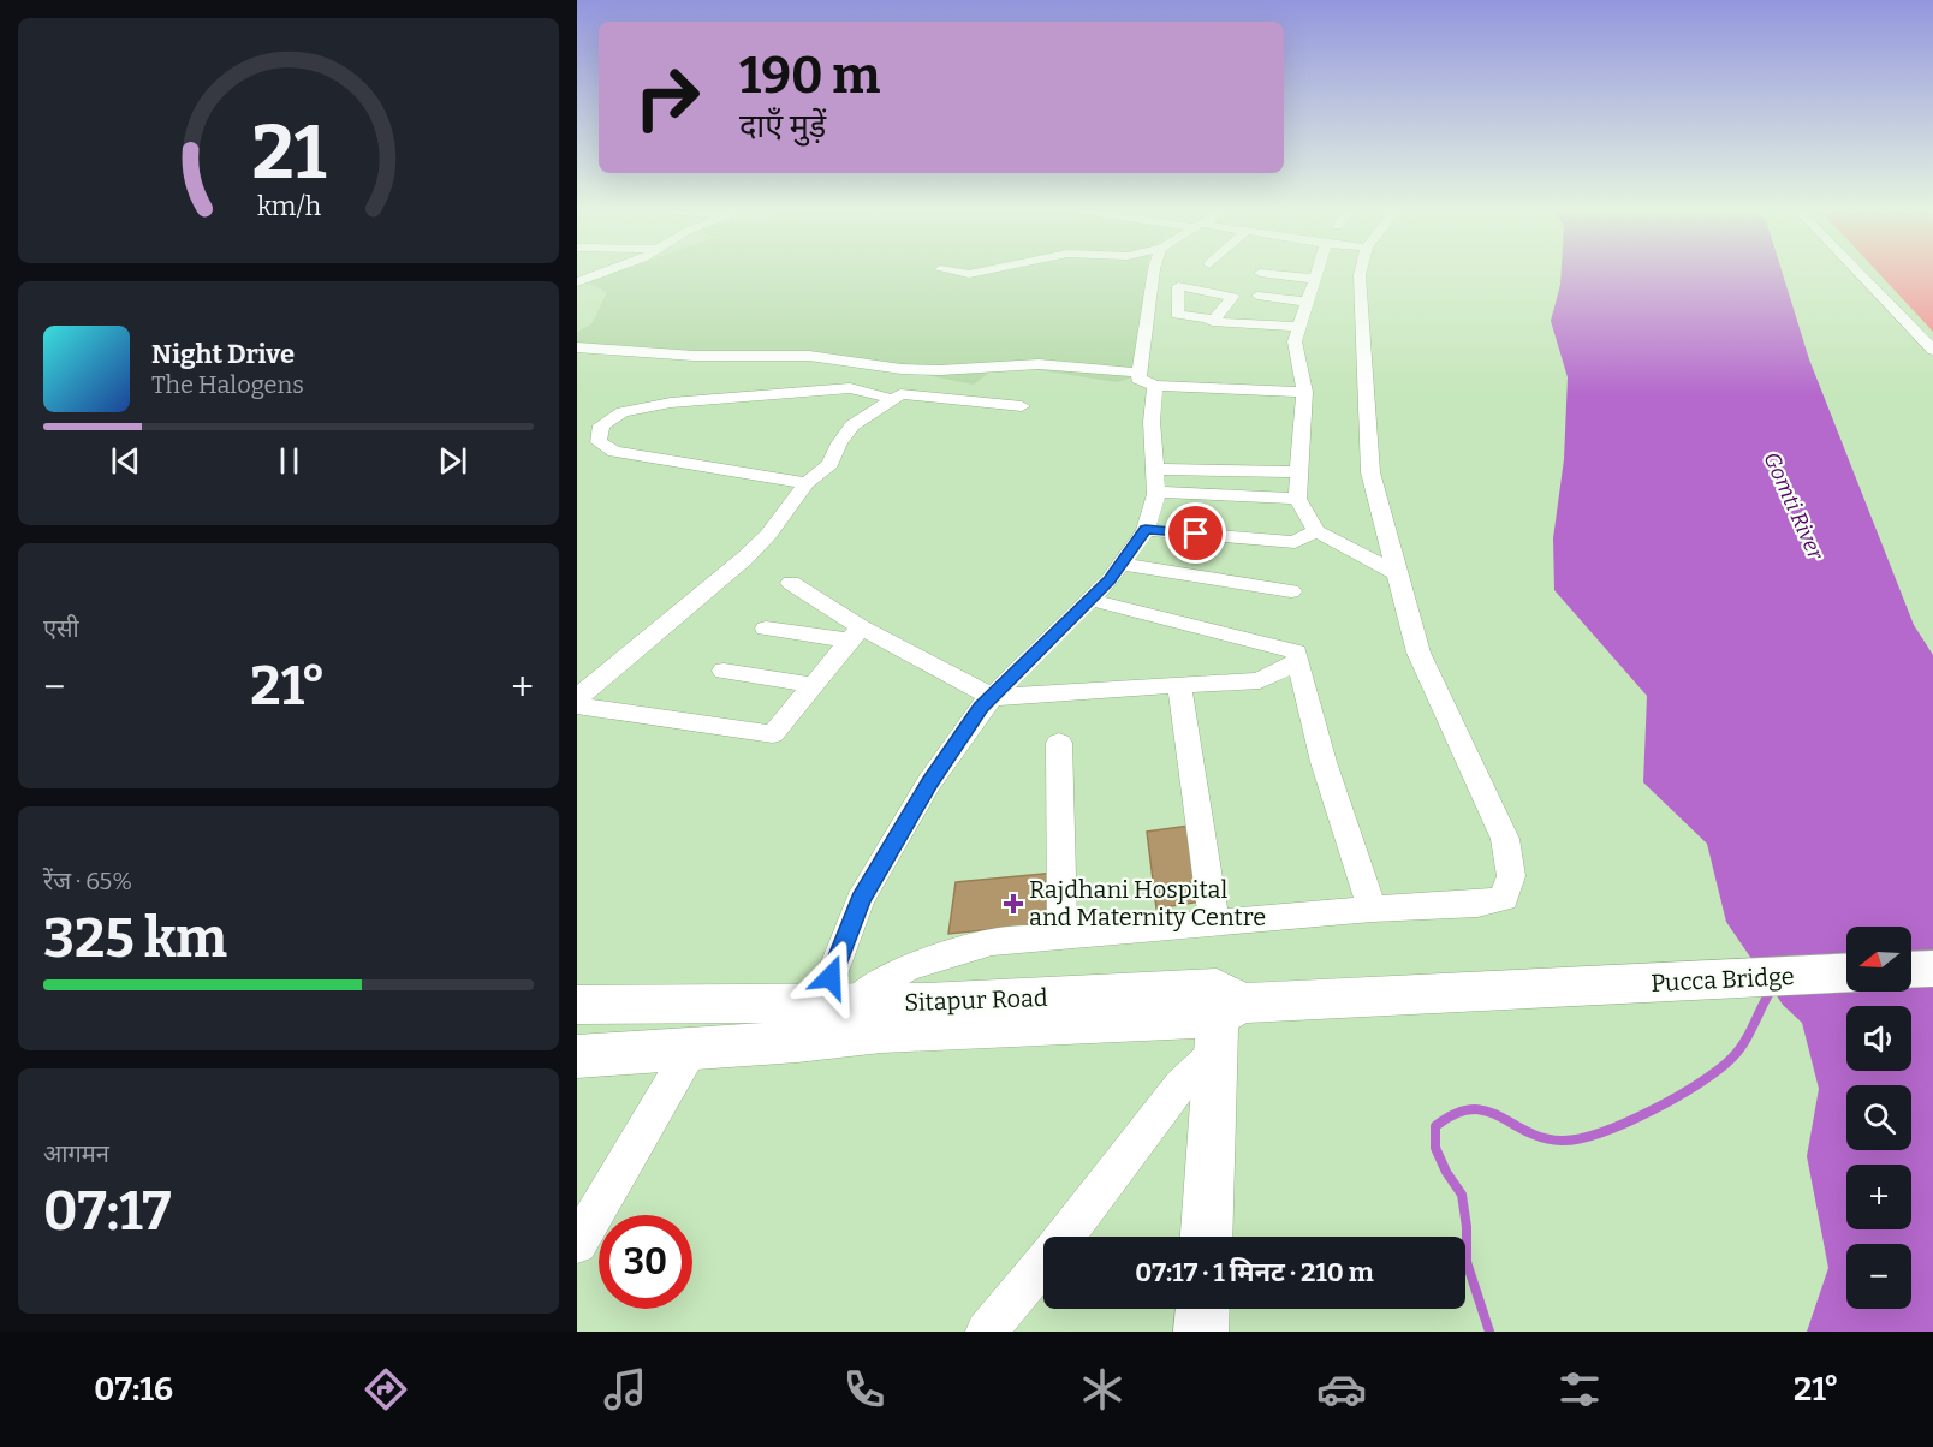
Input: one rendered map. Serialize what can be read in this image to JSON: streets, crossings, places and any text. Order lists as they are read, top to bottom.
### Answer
{
  "streets": {
    "main road": ["Pucca Bridge", "Sitapur Road"]
  },
  "crossings": [
    ["Pucca Bridge", "Sitapur Road"]
  ],
  "water": ["Gomti River"],
  "places": {
    "health": ["Rajdhani Hospital and Maternity Centre"]
  },
  "north": "left",
  "page": {
    "turn": ["190 m", "दाएँ मुड़ें"],
    "song": ["Night Drive", "The Halogens"],
    "tile": [
      "एसी",
      ["रेंज · 65%", "325 km"],
      ["आगमन", "07:17"]
    ],
    "heat": ["−", "21°", "+"],
    "map_buttons": ["+", "−"],
    "limit": "30",
    "trip": "07:17 · 1 मिनट · 210 m",
    "tabs": ["07:16", "21°"],
    "gauge": ["21", "km/h"]
  }
}
